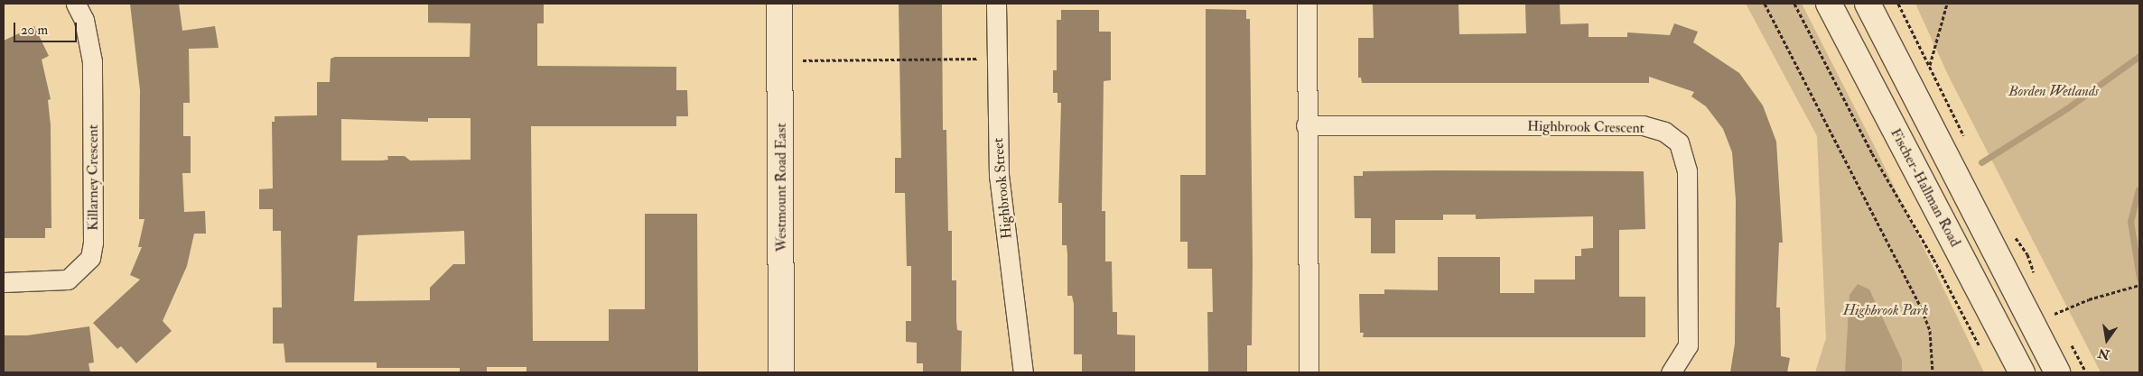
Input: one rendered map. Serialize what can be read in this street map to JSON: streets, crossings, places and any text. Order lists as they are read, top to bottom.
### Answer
{
  "streets": {
    "main road": ["Westmount Road East", "Fischer-Hallman Road"],
    "street": ["Highbrook Crescent", "Killarney Crescent", "Highbrook Street"]
  },
  "parks": ["Borden Wetlands", "Highbrook Park"],
  "scale_bar": "20 m",
  "north": "bottom"
}
